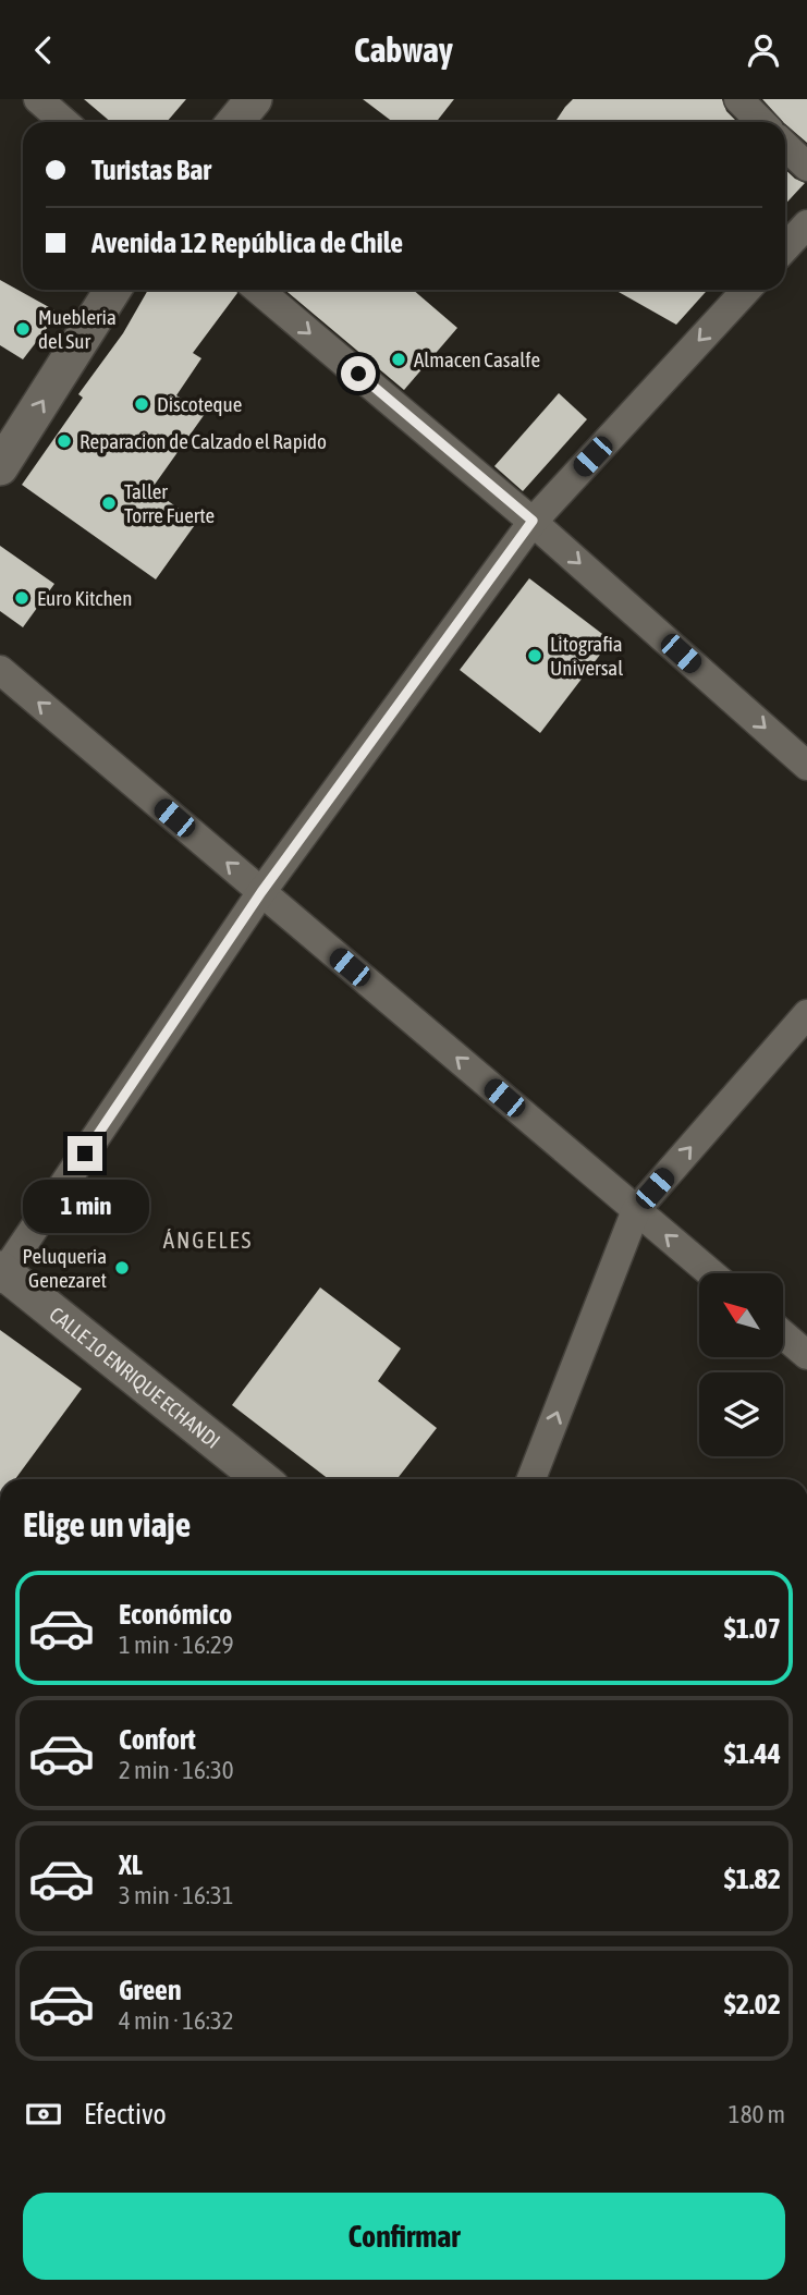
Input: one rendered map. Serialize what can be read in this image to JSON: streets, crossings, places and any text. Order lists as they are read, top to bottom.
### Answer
{
  "streets": {
    "street": ["CALLE 10 ENRIQUE ECHANDI"]
  },
  "districts": ["ÁNGELES"],
  "places": [
    "Muebleria del Sur",
    "Almacen Casalfe",
    "Discoteque",
    "Reparacion de Calzado el Rapido",
    "Taller Torre Fuerte",
    "Euro Kitchen",
    "Litografia Universal",
    "Peluqueria Genezaret"
  ],
  "north": "top left",
  "page": {
    "header": "Cabway",
    "banner": ["Turistas Bar", "Avenida 12 República de Chile"],
    "bubble": "1 min",
    "heading": "Elige un viaje",
    "list": [
      {
        "name": "Económico",
        "note": "1 min · 16:29",
        "value": "$1.07"
      },
      {
        "name": "Confort",
        "note": "2 min · 16:30",
        "value": "$1.44"
      },
      {
        "name": "XL",
        "note": "3 min · 16:31",
        "value": "$1.82"
      },
      {
        "name": "Green",
        "note": "4 min · 16:32",
        "value": "$2.02"
      }
    ],
    "pay": ["Efectivo", "180 m"],
    "buttons": "Confirmar"
  }
}
